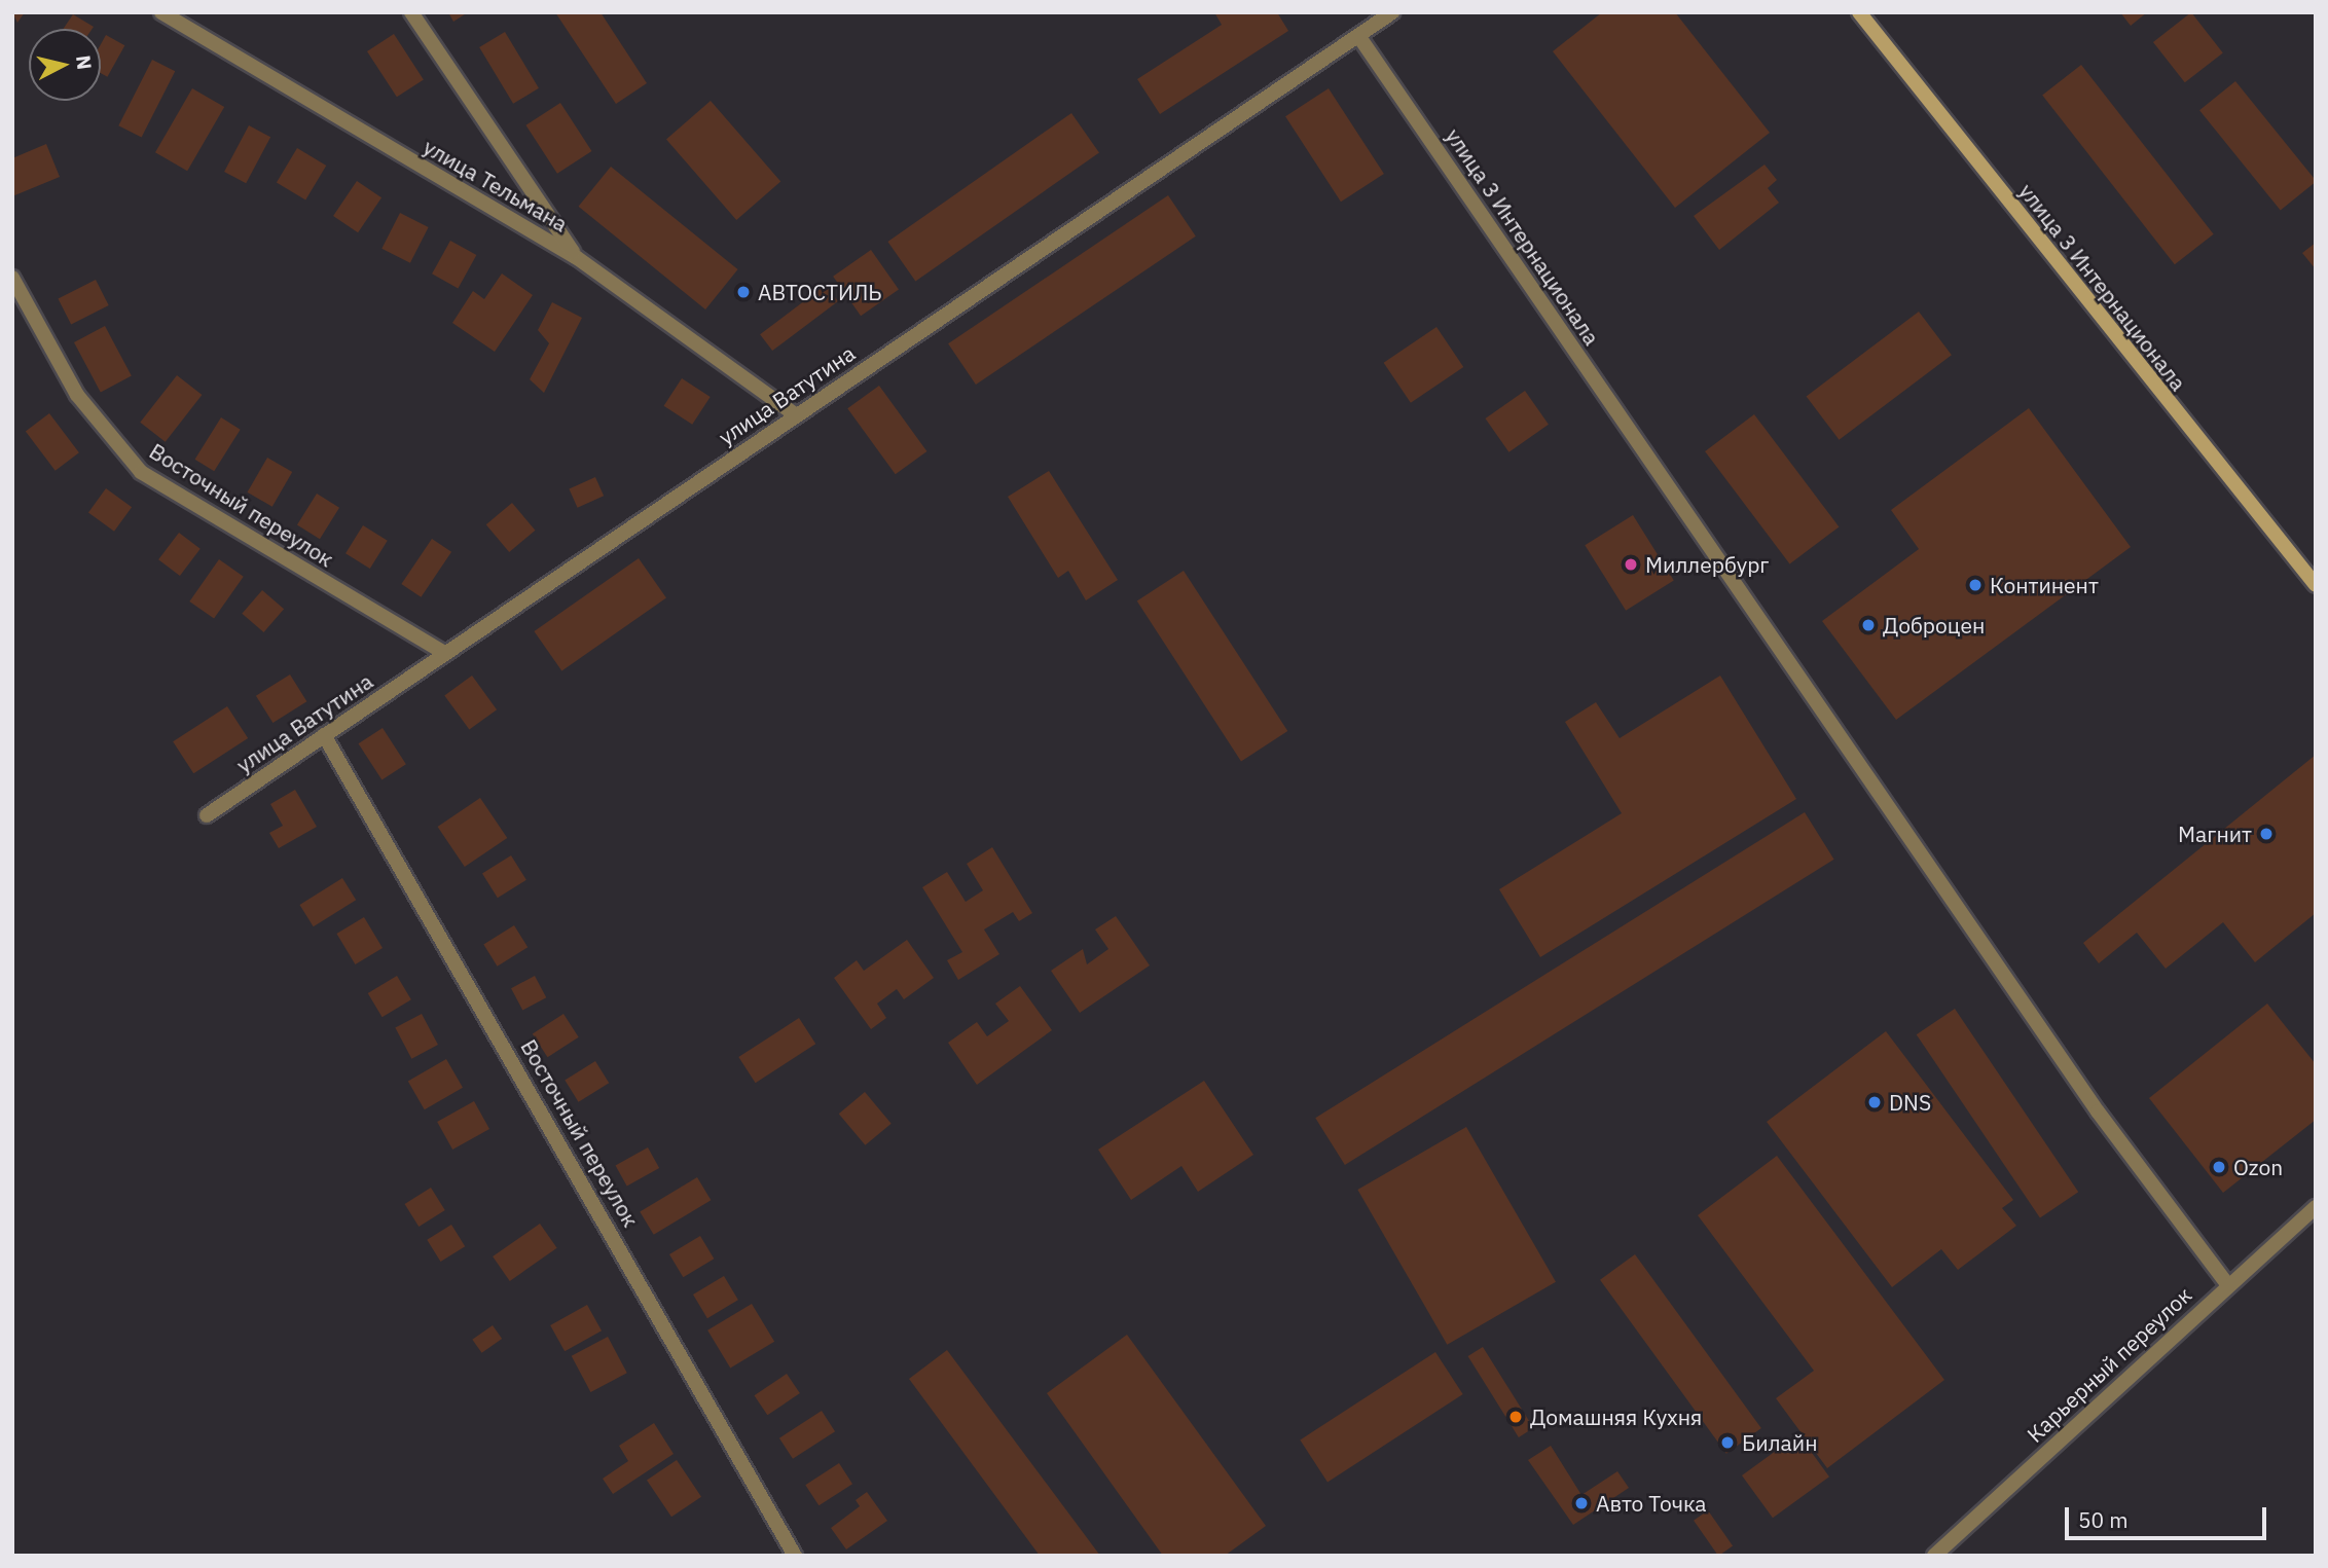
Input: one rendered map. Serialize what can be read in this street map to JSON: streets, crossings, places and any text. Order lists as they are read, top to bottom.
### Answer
{
  "streets": {
    "main road": ["улица 3 Интернационала"],
    "street": [
      "улица Тельмана",
      "улица Ватутина",
      "Восточный переулок",
      "Карьерный переулок"
    ]
  },
  "crossings": [
    ["улица Тельмана", "улица Ватутина"],
    ["улица 3 Интернационала", "улица Ватутина"],
    ["улица 3 Интернационала", "Карьерный переулок"],
    ["улица Ватутина", "Восточный переулок"]
  ],
  "places": [
    "АВТОСТИЛЬ",
    "Миллербург",
    "Континент",
    "Доброцен",
    "Магнит",
    "DNS",
    "Ozon",
    "Домашняя Кухня",
    "Билайн",
    "Авто Точка"
  ],
  "scale_bar": "50 m",
  "north": "right"
}
